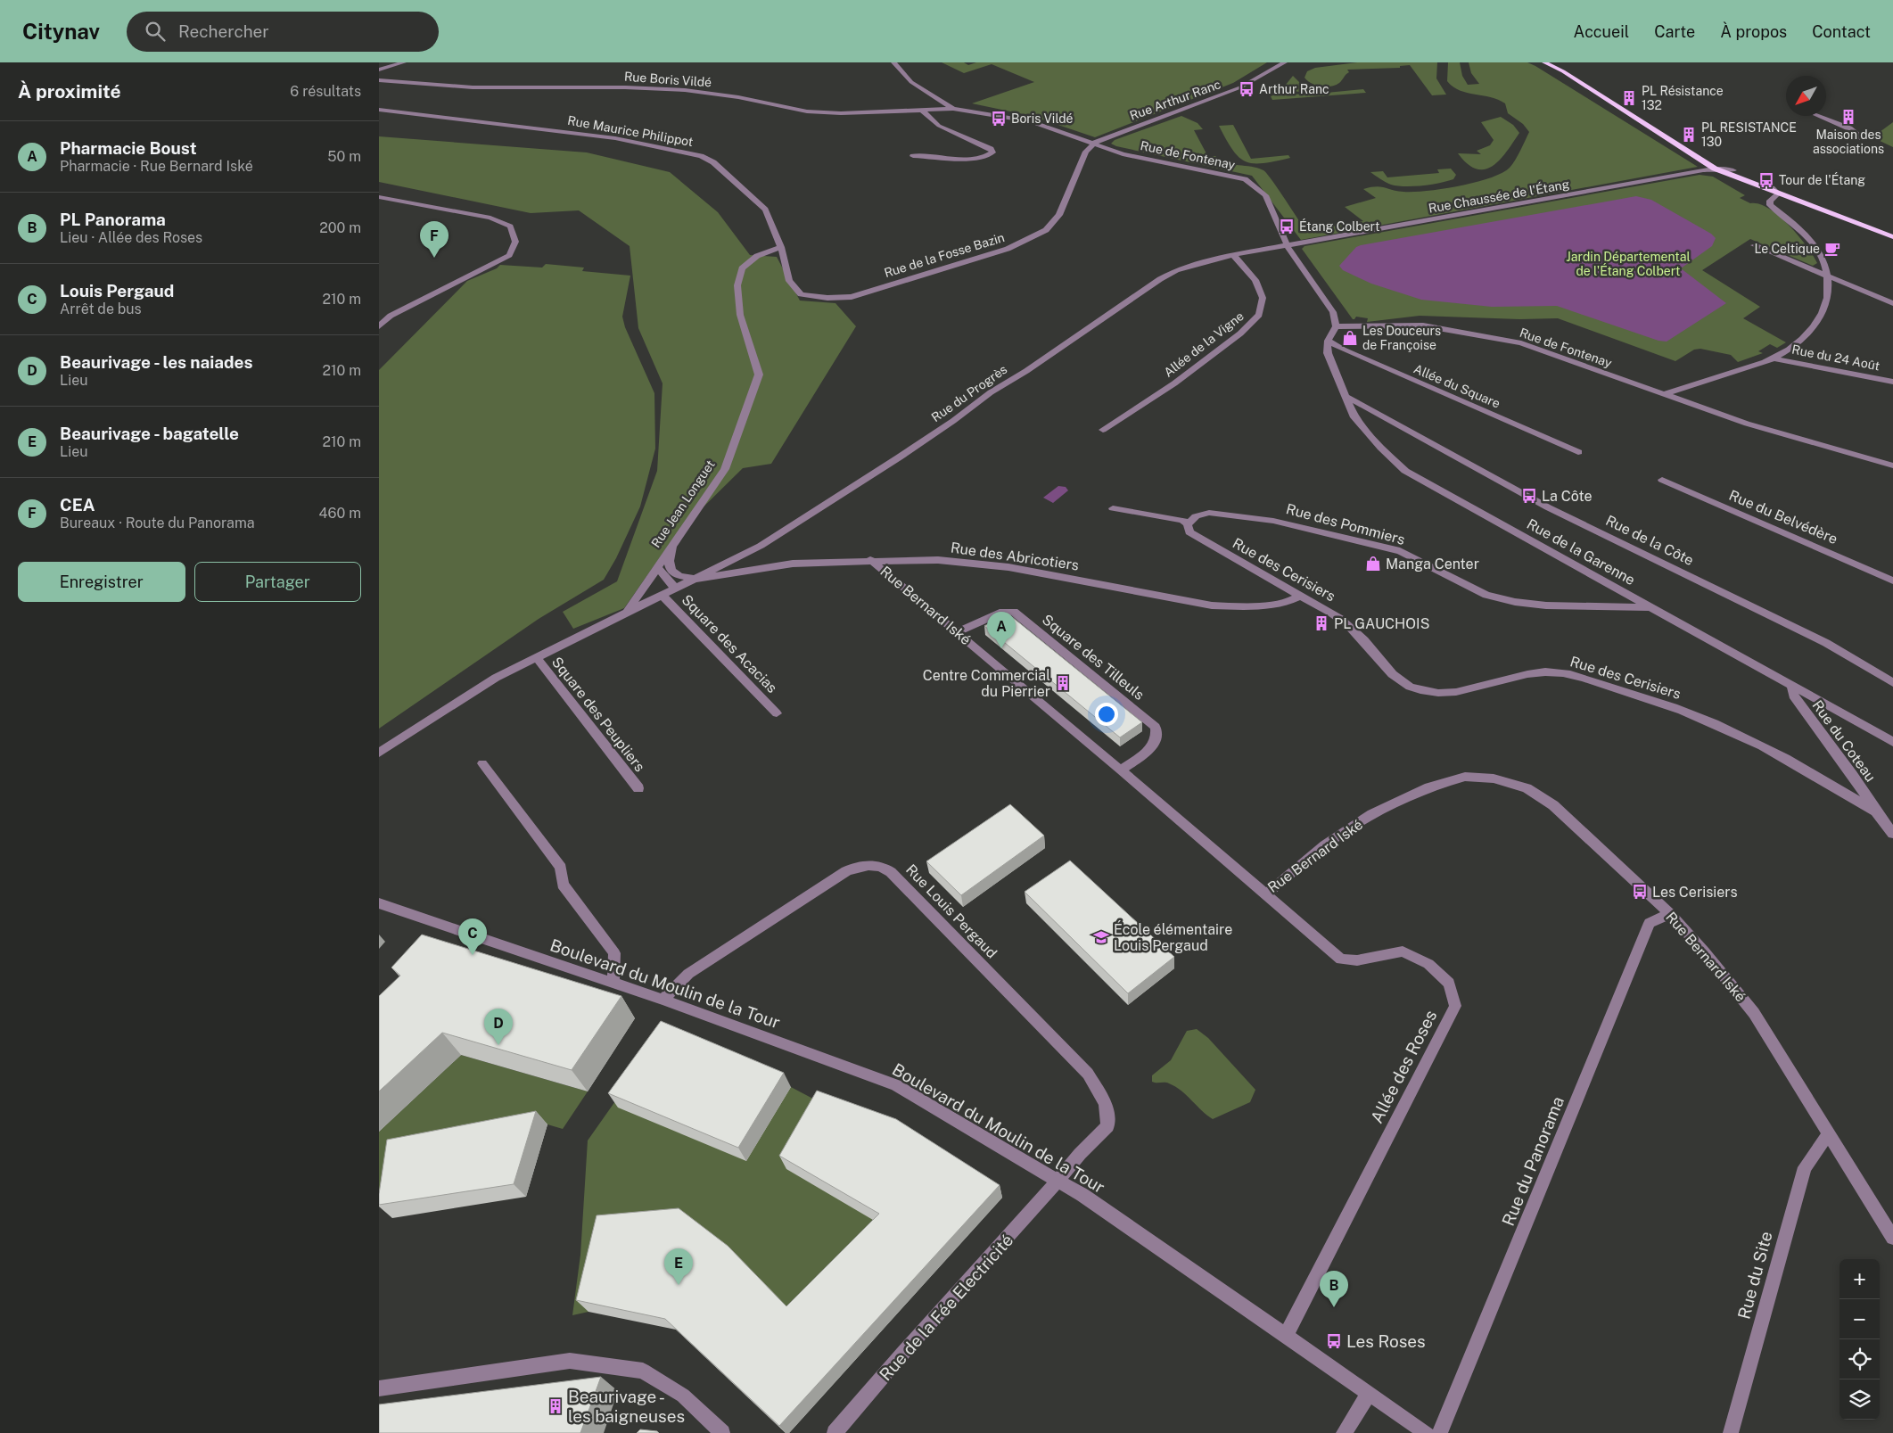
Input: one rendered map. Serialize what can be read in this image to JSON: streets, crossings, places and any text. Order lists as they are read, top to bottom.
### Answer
{
  "streets": {
    "street": [
      "Rue Boris Vildé",
      "Rue Arthur Ranc",
      "Rue Maurice Philippot",
      "Rue de Fontenay",
      "Rue Chaussée de l'Étang",
      "Rue de la Fosse Bazin",
      "Allée de la Vigne",
      "Rue du 24 Août",
      "Allée du Square",
      "Rue du Progrès",
      "Rue Jean Longuet",
      "Rue du Belvédère",
      "Rue des Pommiers",
      "Rue de la Côte",
      "Rue de la Garenne",
      "Rue des Abricotiers",
      "Rue des Cerisiers",
      "Rue Bernard Iské",
      "Square des Acacias",
      "Square des Tilleuls",
      "Square des Peupliers",
      "Rue du Coteau",
      "Rue Louis Pergaud",
      "Boulevard du Moulin de la Tour",
      "Allée des Roses",
      "Rue du Panorama",
      "Rue du Site",
      "Rue de la Fée Electricité"
    ]
  },
  "crossings": [
    ["Rue Boris Vildé", "Rue de Fontenay"],
    ["Rue Arthur Ranc", "Rue de Fontenay"],
    ["Rue Arthur Ranc", "Rue de la Fosse Bazin"],
    ["Rue Maurice Philippot", "Rue de la Fosse Bazin"],
    ["Rue Maurice Philippot", "Rue Jean Longuet"],
    ["Rue de Fontenay", "Rue Chaussée de l'Étang"],
    ["Rue de Fontenay", "Rue de la Fosse Bazin"],
    ["Rue de Fontenay", "Rue du Progrès"],
    ["Rue Chaussée de l'Étang", "Rue du Progrès"],
    ["Allée de la Vigne", "Rue du Progrès"],
    ["Allée du Square", "Rue de la Garenne"],
    ["Rue du Progrès", "Rue des Abricotiers"],
    ["Rue des Pommiers", "Rue de la Garenne"],
    ["Rue des Pommiers", "Rue des Cerisiers"],
    ["Rue de la Côte", "Rue de la Garenne"],
    ["Rue de la Garenne", "Rue du Coteau"],
    ["Rue des Abricotiers", "Rue des Cerisiers"],
    ["Rue des Abricotiers", "Rue Bernard Iské"],
    ["Rue des Cerisiers", "Rue du Coteau"],
    ["Rue Bernard Iské", "Square des Tilleuls"],
    ["Rue Bernard Iské", "Allée des Roses"],
    ["Rue Bernard Iské", "Rue du Panorama"],
    ["Rue Bernard Iské", "Rue du Site"],
    ["Rue Louis Pergaud", "Boulevard du Moulin de la Tour"],
    ["Rue Louis Pergaud", "Rue de la Fée Electricité"],
    ["Boulevard du Moulin de la Tour", "Allée des Roses"],
    ["Boulevard du Moulin de la Tour", "Rue de la Fée Electricité"]
  ],
  "parks": ["Jardin Départemental de l'Étang Colbert"],
  "places": {
    "bus stop": [
      "Arthur Ranc",
      "Boris Vildé",
      "Tour de l'Étang",
      "Étang Colbert",
      "La Côte",
      "Les Cerisiers",
      "Les Roses"
    ],
    "building": [
      "PL Résistance 132",
      "Maison des associations",
      "PL RESISTANCE 130",
      "PL GAUCHOIS",
      "Centre Commercial du Pierrier",
      "Beaurivage - les baigneuses"
    ],
    "cafe": ["Le Celtique"],
    "shop": ["Les Douceurs de Françoise", "Manga Center"],
    "school or university": ["École élémentaire Louis Pergaud"]
  },
  "north": "bottom left",
  "page": {
    "header": "Citynav",
    "search": "Rechercher",
    "nav": [
      "Accueil",
      "Carte",
      "À propos",
      "Contact"
    ],
    "heading": ["À proximité", "6 résultats"],
    "list": [
      {
        "mark": "A",
        "name": "Pharmacie Boust",
        "note": "Pharmacie · Rue Bernard Iské",
        "value": "50 m"
      },
      {
        "mark": "B",
        "name": "PL Panorama",
        "note": "Lieu · Allée des Roses",
        "value": "200 m"
      },
      {
        "mark": "C",
        "name": "Louis Pergaud",
        "note": "Arrêt de bus",
        "value": "210 m"
      },
      {
        "mark": "D",
        "name": "Beaurivage - les naiades",
        "note": "Lieu",
        "value": "210 m"
      },
      {
        "mark": "E",
        "name": "Beaurivage - bagatelle",
        "note": "Lieu",
        "value": "210 m"
      },
      {
        "mark": "F",
        "name": "CEA",
        "note": "Bureaux · Route du Panorama",
        "value": "460 m"
      }
    ],
    "pins": [
      "F",
      "A",
      "C",
      "D",
      "E",
      "B"
    ],
    "buttons": ["Enregistrer", "Partager"],
    "map_buttons": ["+", "−"]
  }
}
